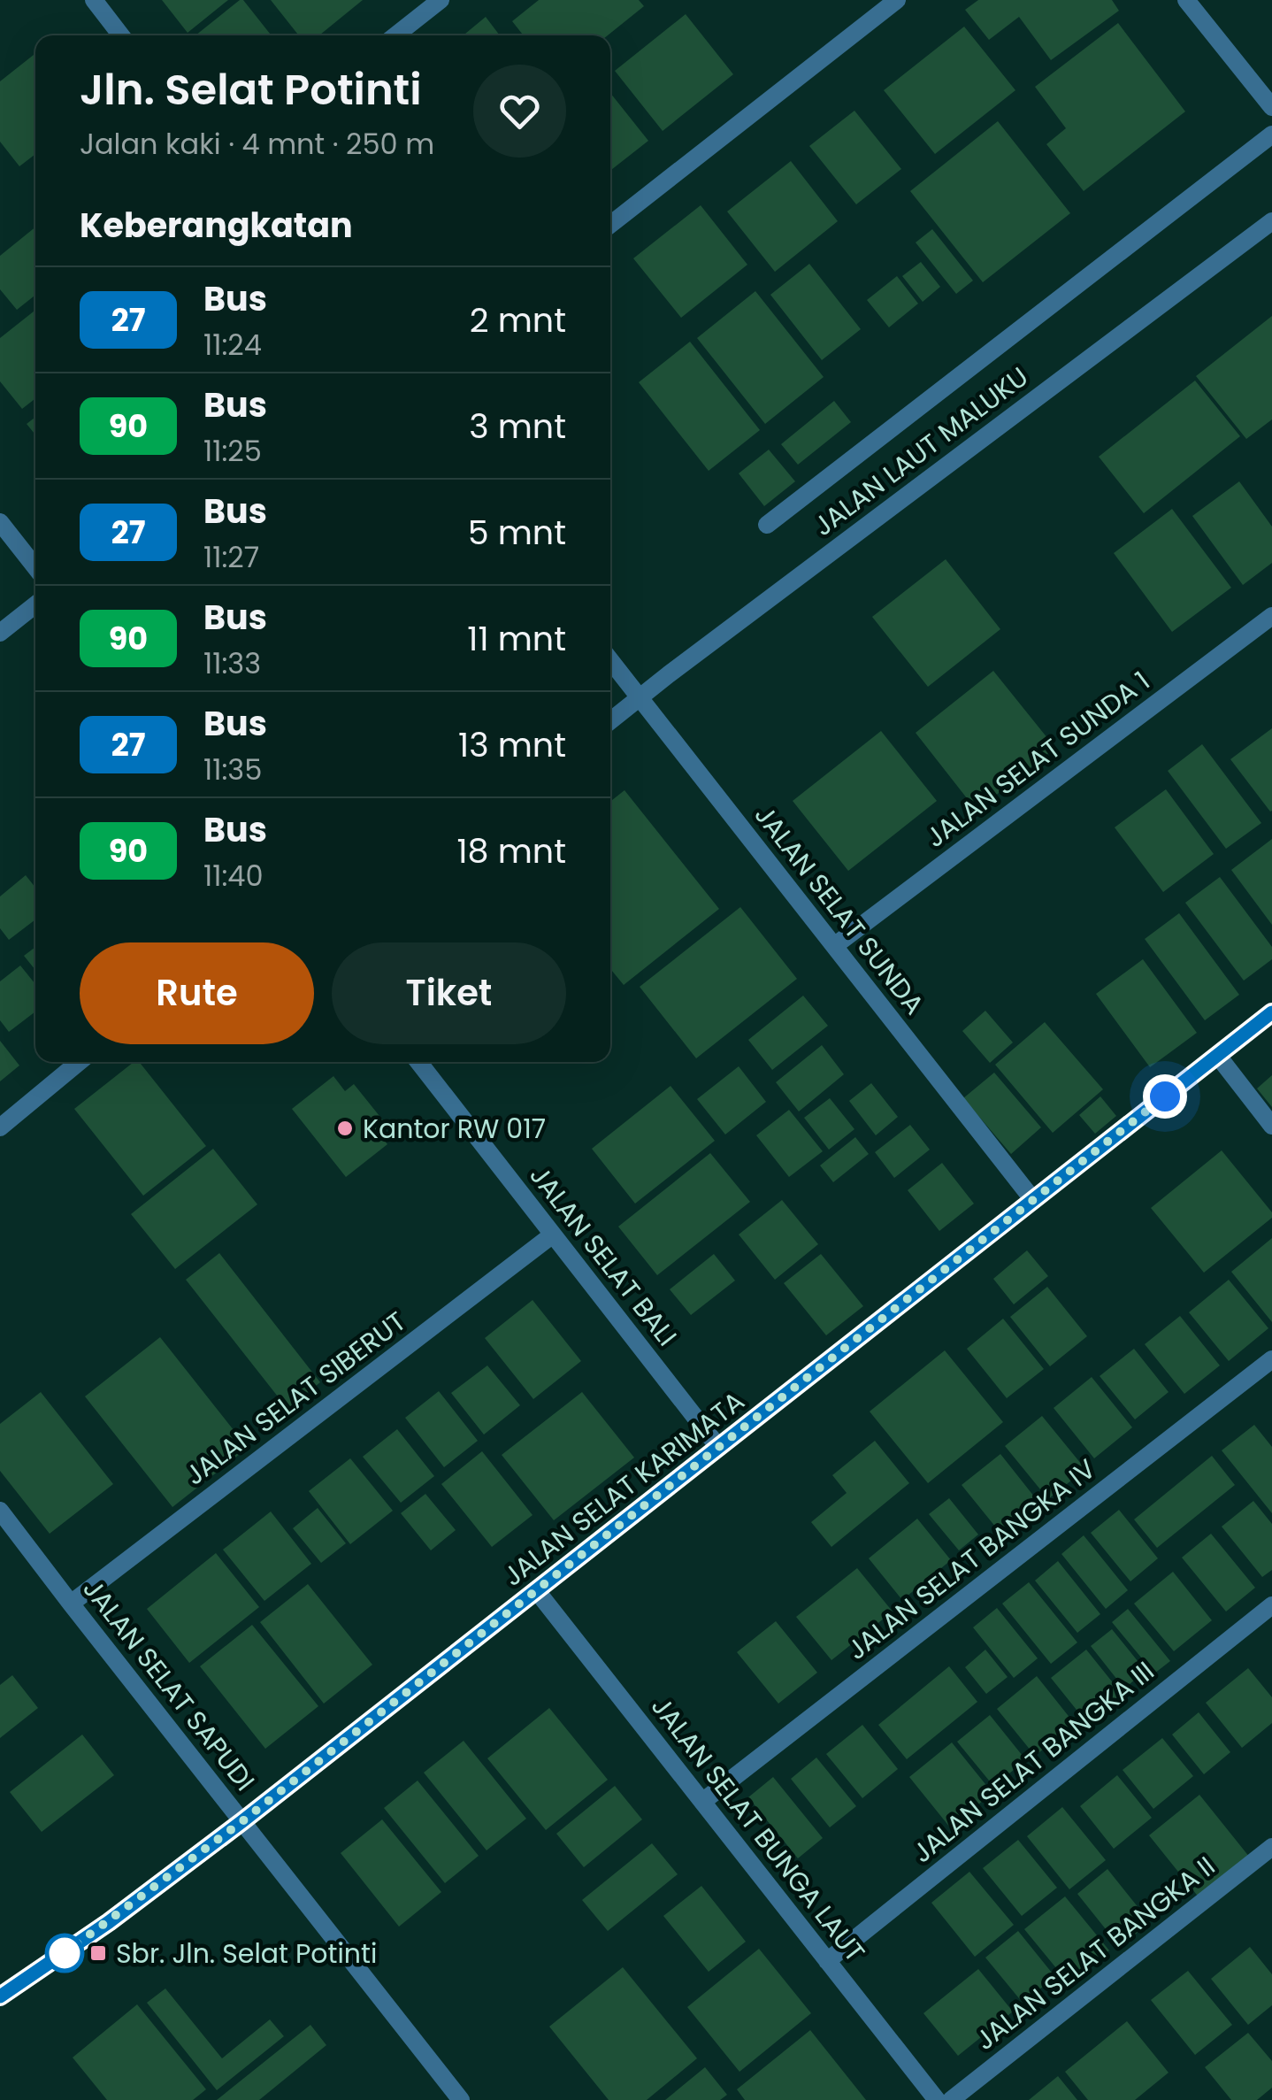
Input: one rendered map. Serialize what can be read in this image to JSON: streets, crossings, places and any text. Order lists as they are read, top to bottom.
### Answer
{
  "streets": {
    "street": [
      "JALAN LAUT MALUKU",
      "JALAN SELAT SUNDA 1",
      "JALAN SELAT SUNDA",
      "JALAN SELAT BALI",
      "JALAN SELAT SIBERUT",
      "JALAN SELAT KARIMATA",
      "JALAN SELAT BANGKA IV",
      "JALAN SELAT SAPUDI",
      "JALAN SELAT BANGKA III",
      "JALAN SELAT BUNGA LAUT",
      "JALAN SELAT BANGKA II"
    ]
  },
  "crossings": [
    ["JALAN LAUT MALUKU", "JALAN SELAT SUNDA"],
    ["JALAN SELAT SUNDA 1", "JALAN SELAT SUNDA"],
    ["JALAN SELAT SUNDA", "JALAN SELAT KARIMATA"],
    ["JALAN SELAT BALI", "JALAN SELAT SIBERUT"],
    ["JALAN SELAT BALI", "JALAN SELAT KARIMATA"],
    ["JALAN SELAT SIBERUT", "JALAN SELAT SAPUDI"],
    ["JALAN SELAT KARIMATA", "JALAN SELAT SAPUDI"],
    ["JALAN SELAT KARIMATA", "JALAN SELAT BUNGA LAUT"],
    ["JALAN SELAT BANGKA IV", "JALAN SELAT BUNGA LAUT"],
    ["JALAN SELAT BANGKA III", "JALAN SELAT BUNGA LAUT"]
  ],
  "places": {
    "other": ["Kantor RW 017"],
    "transit": ["Sbr. Jln. Selat Potinti"]
  },
  "lines": ["bus line 27"],
  "page": {
    "heading": [
      ["Jln. Selat Potinti", "Jalan kaki · 4 mnt · 250 m"],
      "Keberangkatan"
    ],
    "list": [
      {
        "mark": "27",
        "name": "Bus",
        "note": "11:24",
        "value": "2 mnt"
      },
      {
        "mark": "90",
        "name": "Bus",
        "note": "11:25",
        "value": "3 mnt"
      },
      {
        "mark": "27",
        "name": "Bus",
        "note": "11:27",
        "value": "5 mnt"
      },
      {
        "mark": "90",
        "name": "Bus",
        "note": "11:33",
        "value": "11 mnt"
      },
      {
        "mark": "27",
        "name": "Bus",
        "note": "11:35",
        "value": "13 mnt"
      },
      {
        "mark": "90",
        "name": "Bus",
        "note": "11:40",
        "value": "18 mnt"
      }
    ],
    "buttons": ["Rute", "Tiket"]
  }
}
